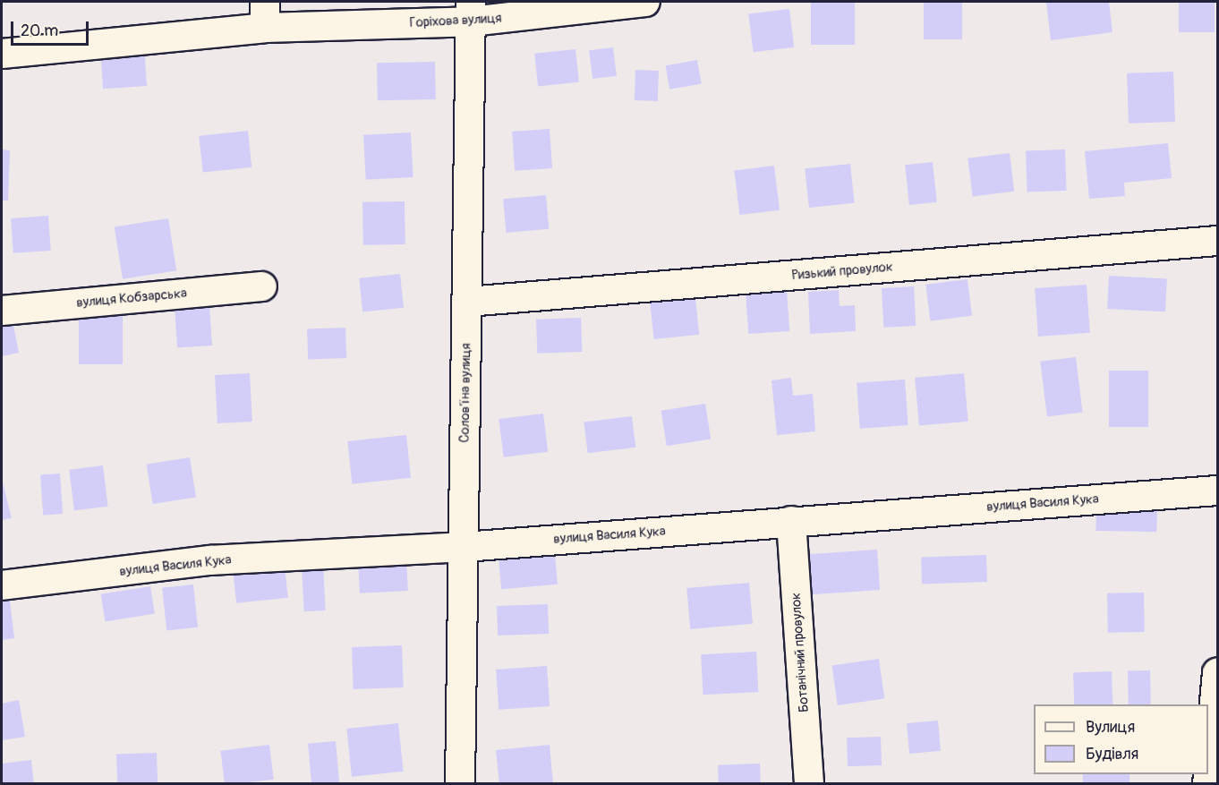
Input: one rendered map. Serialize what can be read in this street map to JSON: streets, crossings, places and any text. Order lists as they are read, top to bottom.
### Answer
{
  "streets": {
    "street": [
      "Горіхова вулиця",
      "Ризький провулок",
      "вулиця Кобзарська",
      "Солов'їна вулиця",
      "вулиця Василя Кука",
      "Ботанічний провулок"
    ]
  },
  "crossings": [
    ["Горіхова вулиця", "Солов'їна вулиця"],
    ["Ризький провулок", "Солов'їна вулиця"],
    ["Солов'їна вулиця", "вулиця Василя Кука"],
    ["вулиця Василя Кука", "Ботанічний провулок"]
  ],
  "legend": ["Вулиця", "Будівля"],
  "scale_bar": "20 m"
}
